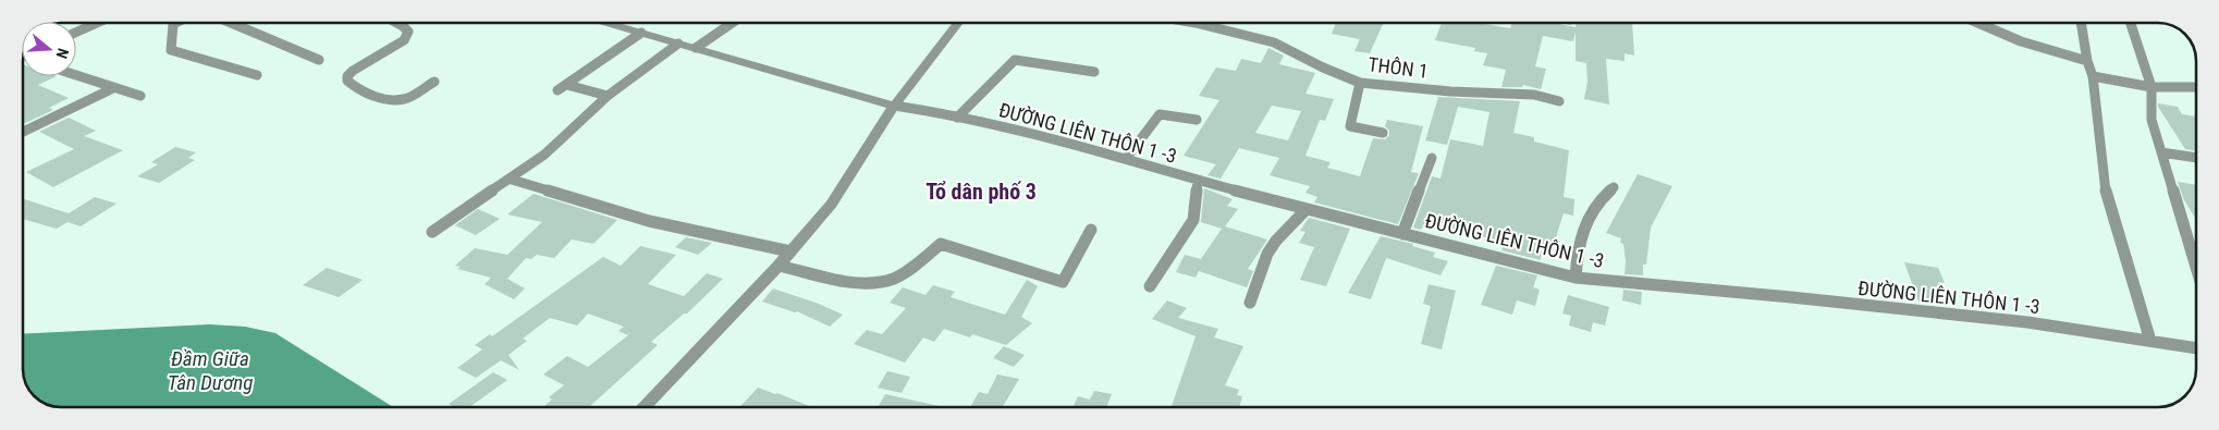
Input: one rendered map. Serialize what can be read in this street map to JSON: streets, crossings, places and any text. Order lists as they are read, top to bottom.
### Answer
{
  "streets": {
    "lane": ["THÔN 1", "ĐƯỜNG LIÊN THÔN 1 -3"]
  },
  "districts": ["Tổ dân phố 3"],
  "water": ["Đầm Giữa Tân Dương"],
  "north": "right"
}
